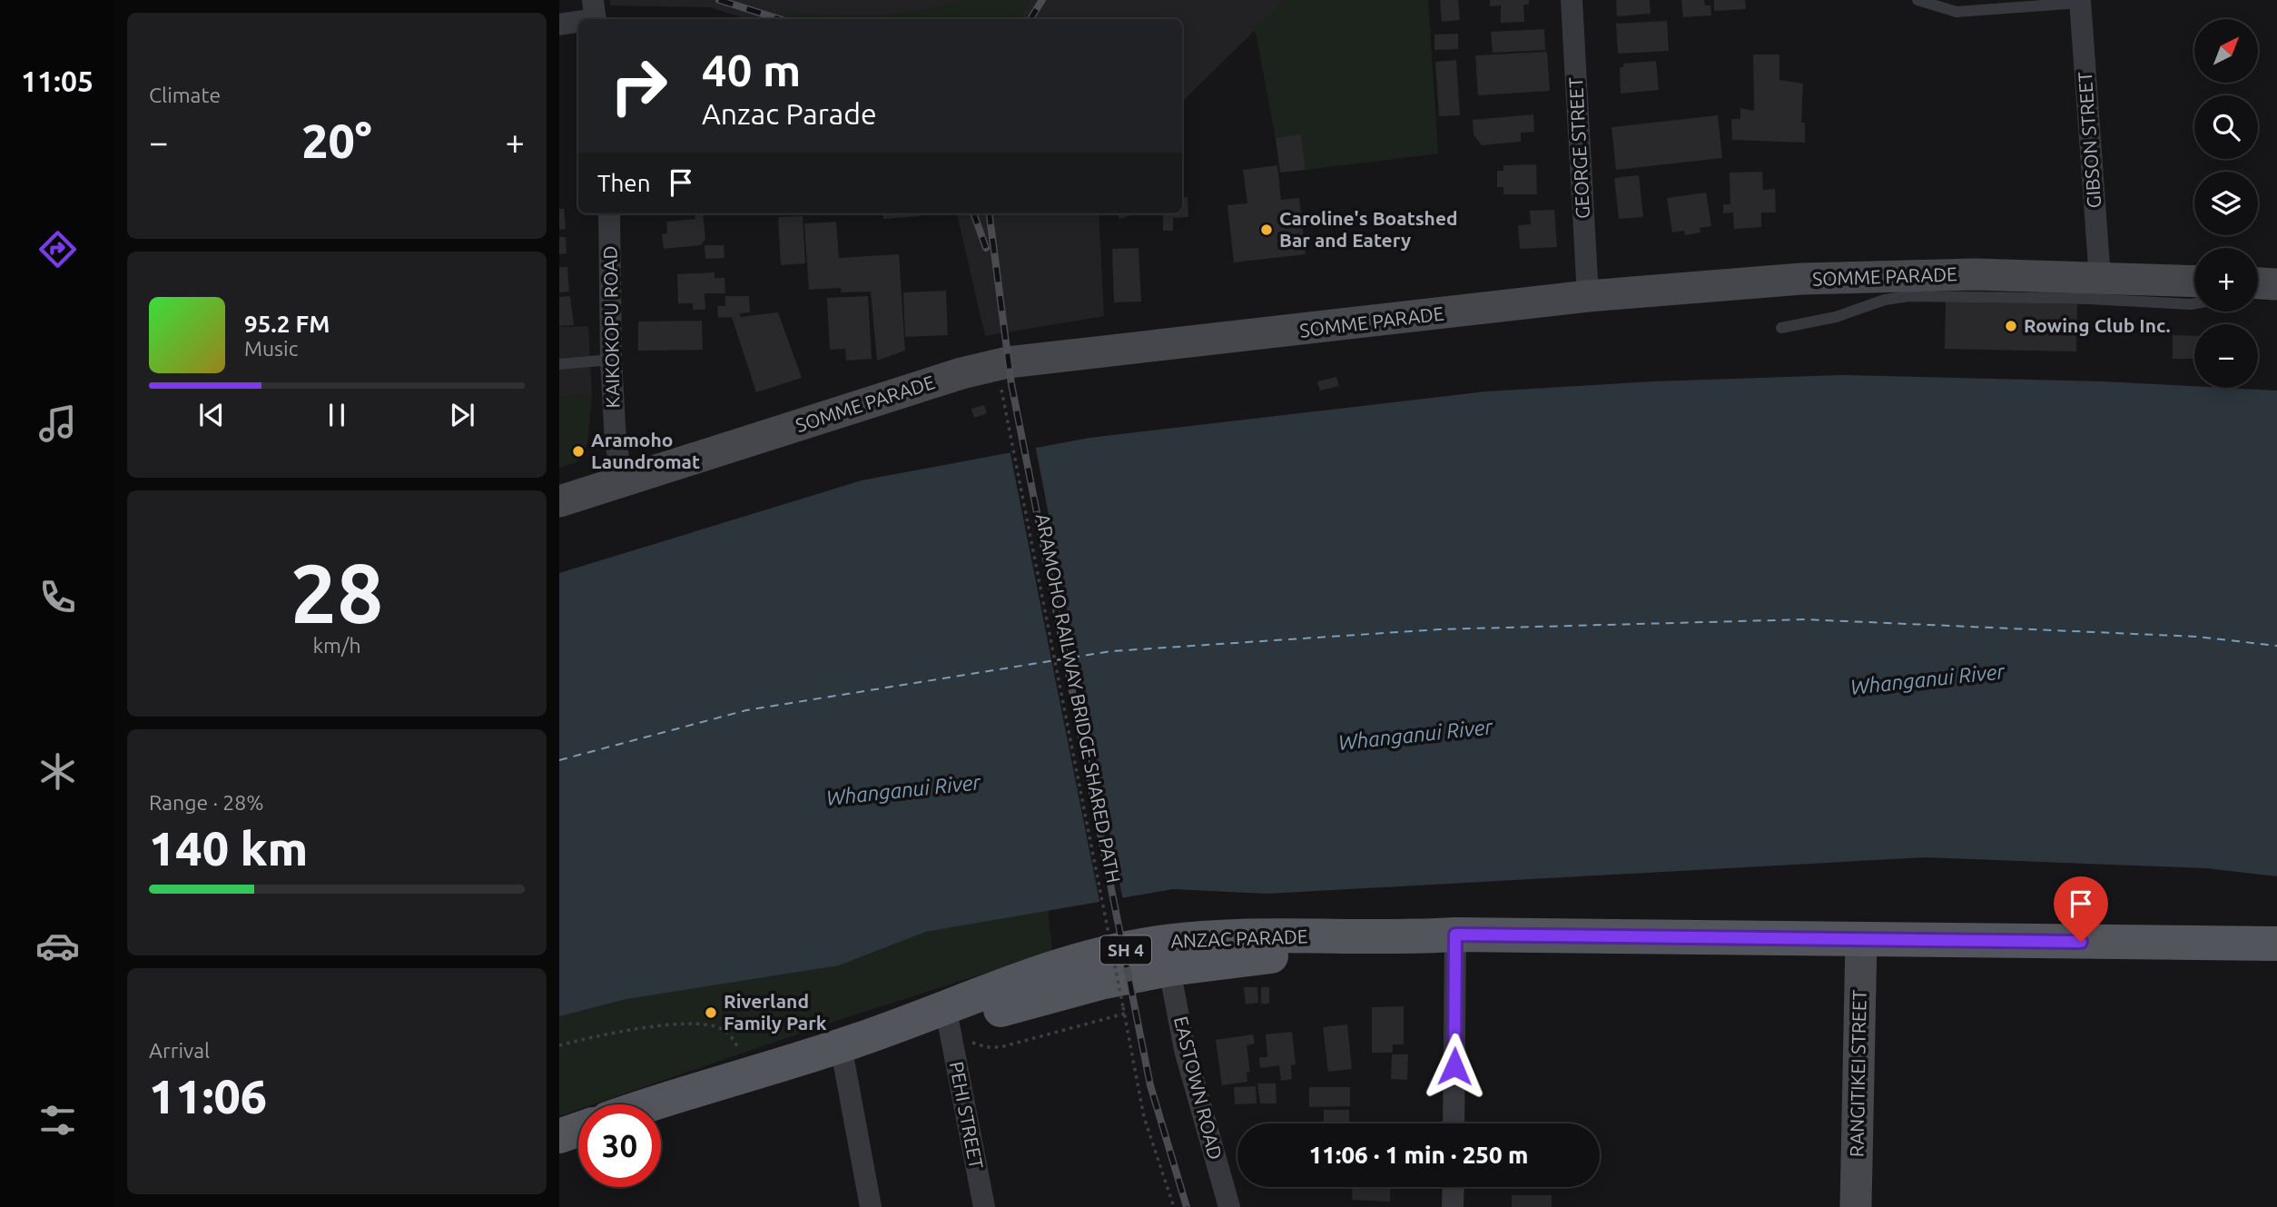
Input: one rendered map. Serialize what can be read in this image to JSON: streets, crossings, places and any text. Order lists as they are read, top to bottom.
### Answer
{
  "streets": {
    "main road": [
      "SOMME PARADE",
      "ANZAC PARADE",
      "SH 4",
      "RANGITIKEI STREET"
    ],
    "street": [
      "GIBSON STREET",
      "GEORGE STREET",
      "KAIKOKOPU ROAD",
      "EASTOWN ROAD",
      "PEHI STREET"
    ],
    "path": ["ARAMOHO RAILWAY BRIDGE SHARED PATH"]
  },
  "crossings": [
    ["GIBSON STREET", "SOMME PARADE"],
    ["GEORGE STREET", "SOMME PARADE"],
    ["SOMME PARADE", "KAIKOKOPU ROAD"],
    ["ANZAC PARADE", "RANGITIKEI STREET"],
    ["ANZAC PARADE", "EASTOWN ROAD"],
    ["ANZAC PARADE", "PEHI STREET"]
  ],
  "water": ["Whanganui River"],
  "places": [
    "Caroline's Boatshed Bar and Eatery",
    "Rowing Club Inc.",
    "Aramoho Laundromat",
    "Riverland Family Park"
  ],
  "north": "top right",
  "page": {
    "tabs": "11:05",
    "tile": [
      "Climate",
      ["28", "km/h"],
      ["Range · 28%", "140 km"],
      ["Arrival", "11:06"]
    ],
    "map_buttons": ["+", "−"],
    "turn": ["40 m", "Anzac Parade"],
    "heat": ["−", "20°", "+"],
    "then": "Then",
    "song": ["95.2 FM", "Music"],
    "limit": "30",
    "trip": "11:06 · 1 min · 250 m"
  }
}
